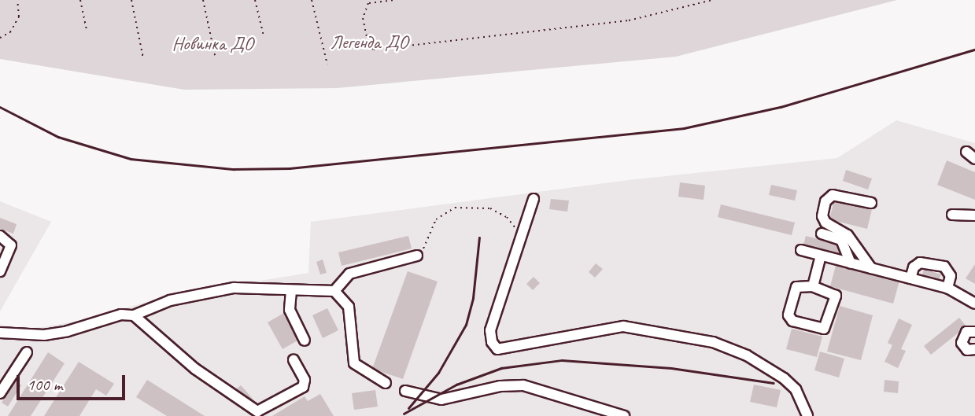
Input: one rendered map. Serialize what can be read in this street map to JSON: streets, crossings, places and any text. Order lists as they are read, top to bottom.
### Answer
{
  "parks": ["Легенда ДО", "Новинка ДО"],
  "scale_bar": "100 m"
}
